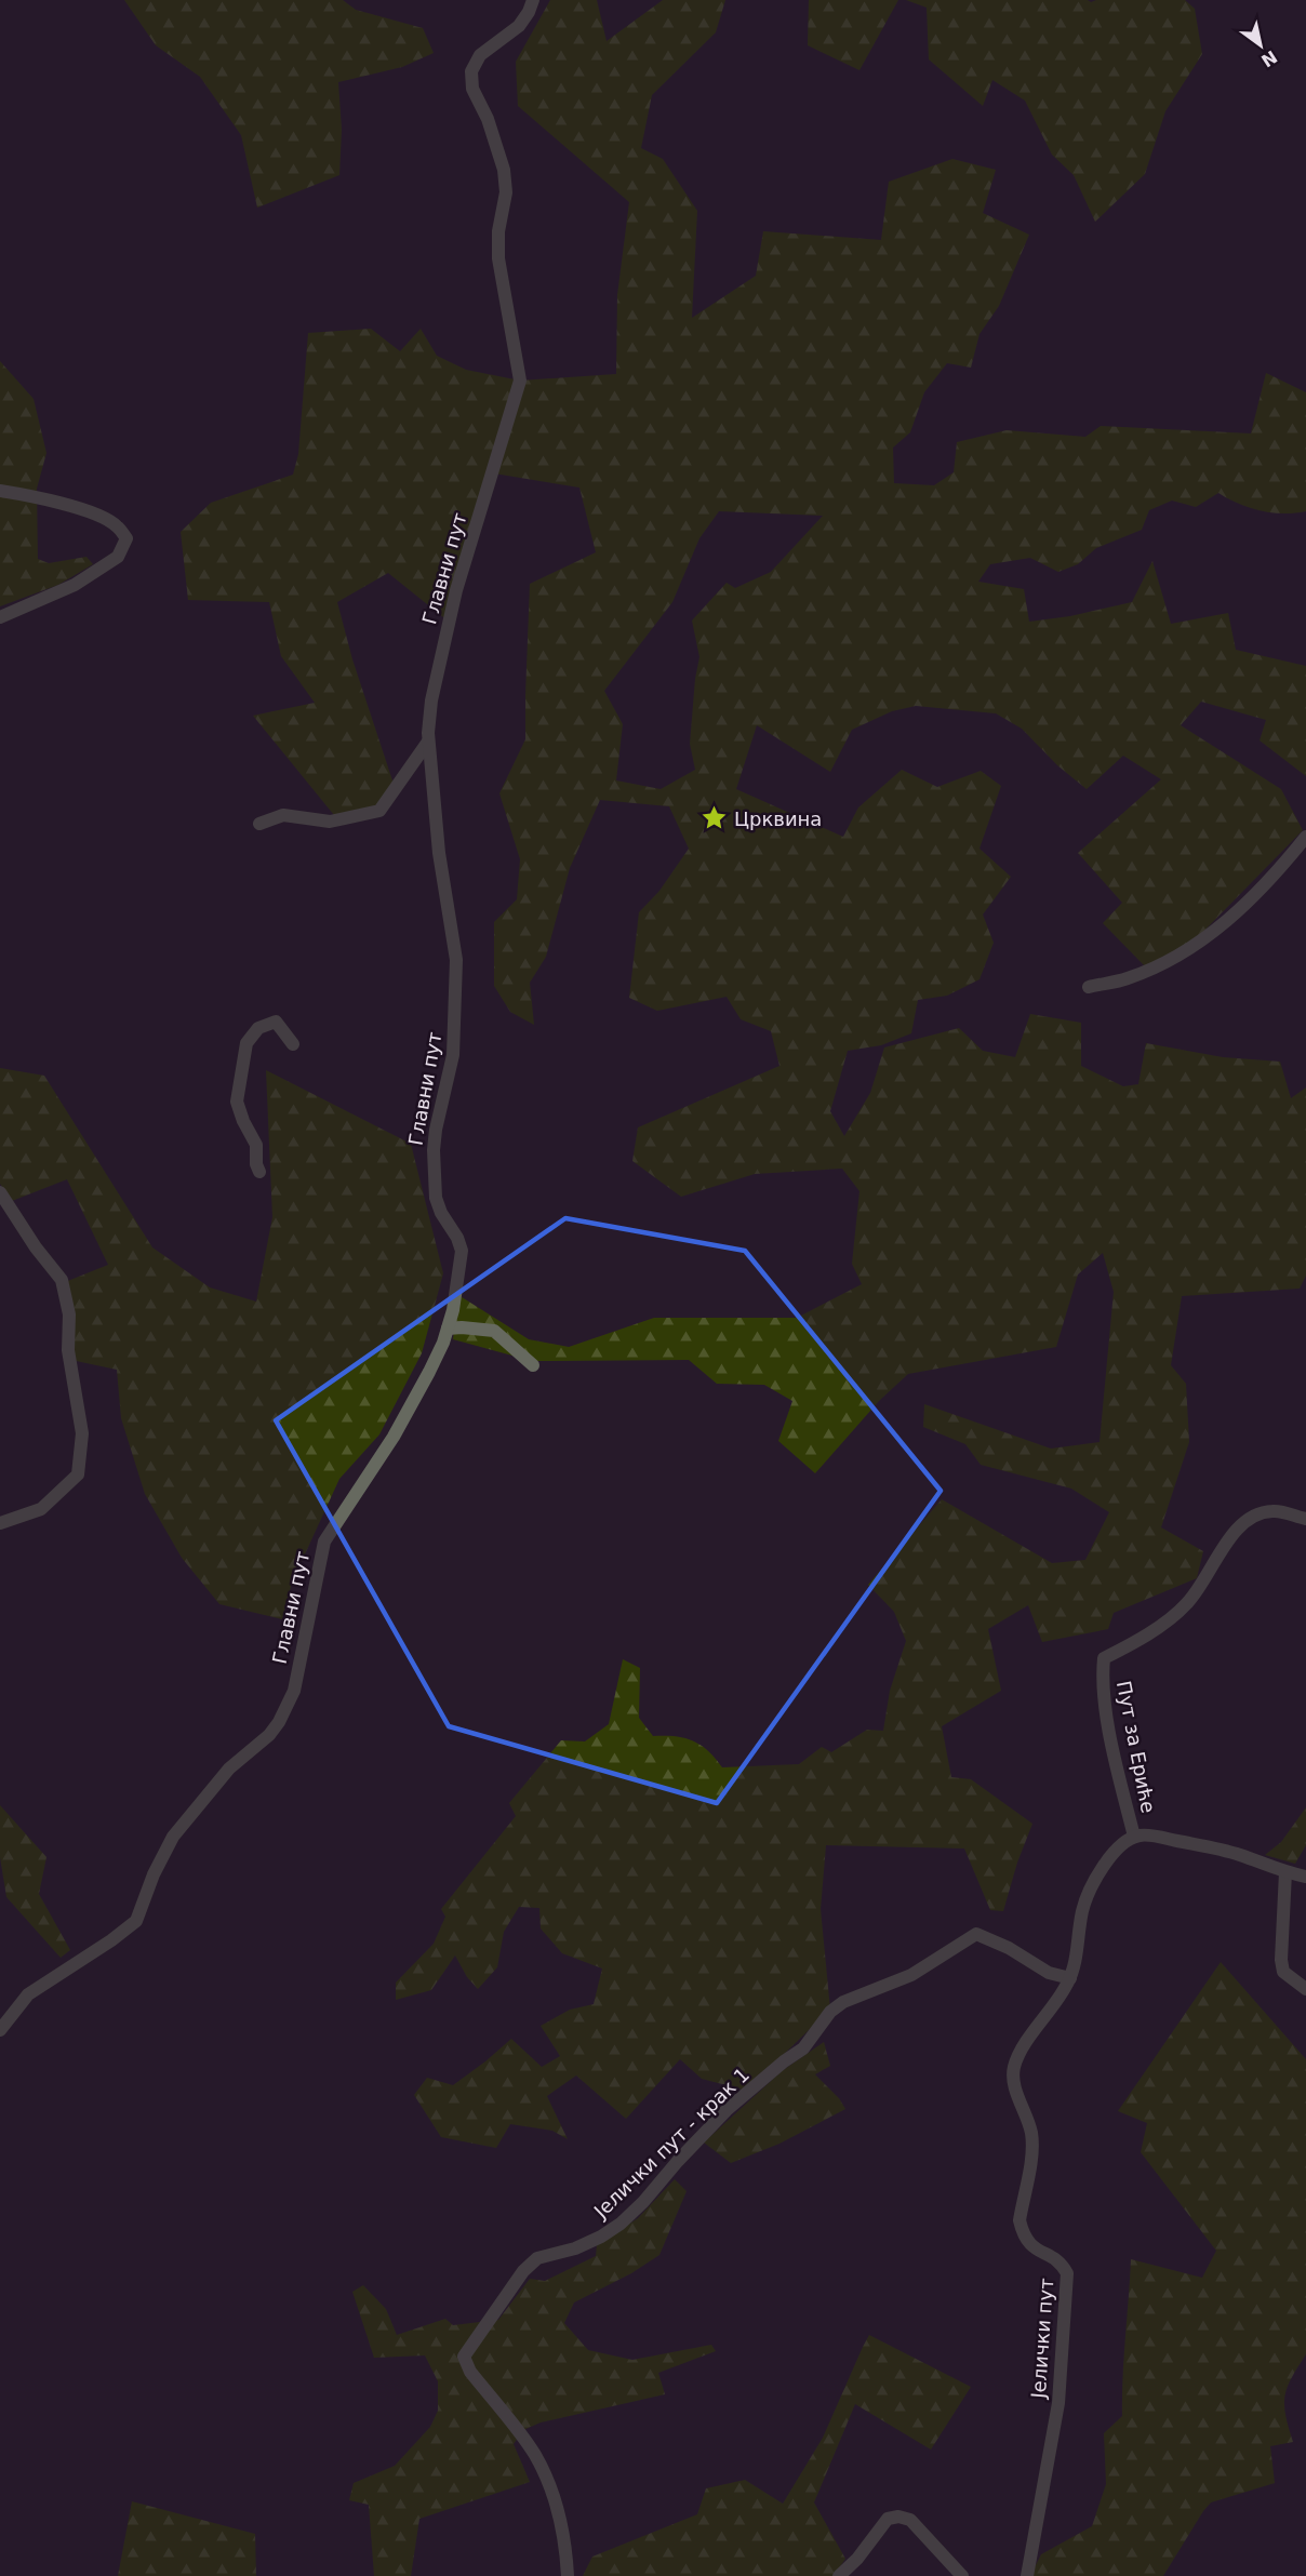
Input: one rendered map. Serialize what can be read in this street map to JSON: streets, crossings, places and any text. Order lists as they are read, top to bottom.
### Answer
{
  "streets": {
    "street": [
      "Главни пут",
      "Пут за Ериће",
      "Јелички пут - крак 1",
      "Јелички пут"
    ]
  },
  "crossings": [
    ["Пут за Ериће", "Јелички пут"],
    ["Јелички пут - крак 1", "Јелички пут"]
  ],
  "places": {
    "place": ["Црквина"]
  },
  "north": "bottom right"
}
